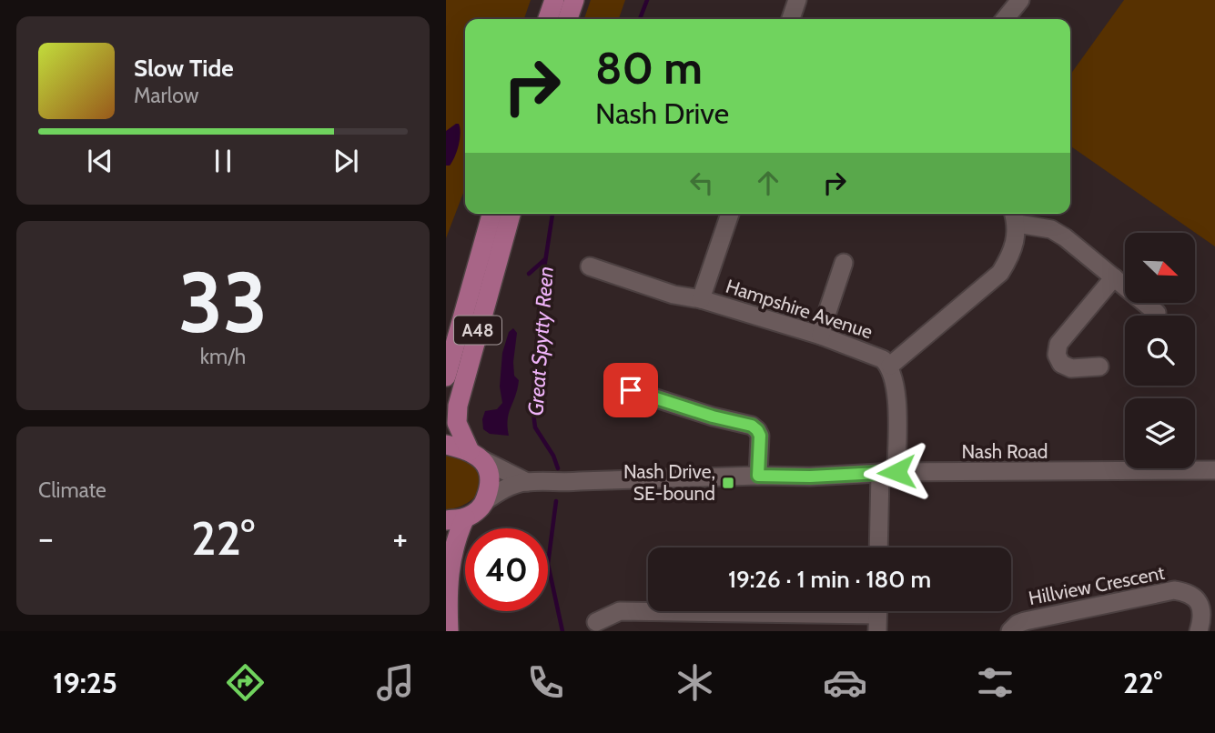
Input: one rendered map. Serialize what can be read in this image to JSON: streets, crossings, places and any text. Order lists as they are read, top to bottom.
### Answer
{
  "streets": {
    "main road": ["A48"],
    "street": ["Hampshire Avenue", "Nash Road", "Hillview Crescent"]
  },
  "crossings": [
    ["A48", "Nash Road"]
  ],
  "water": ["Great Spytty Reen"],
  "places": {
    "transit": ["Nash Drive, SE-bound"]
  },
  "north": "bottom right",
  "page": {
    "turn": ["80 m", "Nash Drive"],
    "song": ["Slow Tide", "Marlow"],
    "tile": [
      ["33", "km/h"],
      "Climate"
    ],
    "heat": ["−", "22°", "+"],
    "limit": "40",
    "trip": "19:26 · 1 min · 180 m",
    "tabs": ["19:25", "22°"]
  }
}
